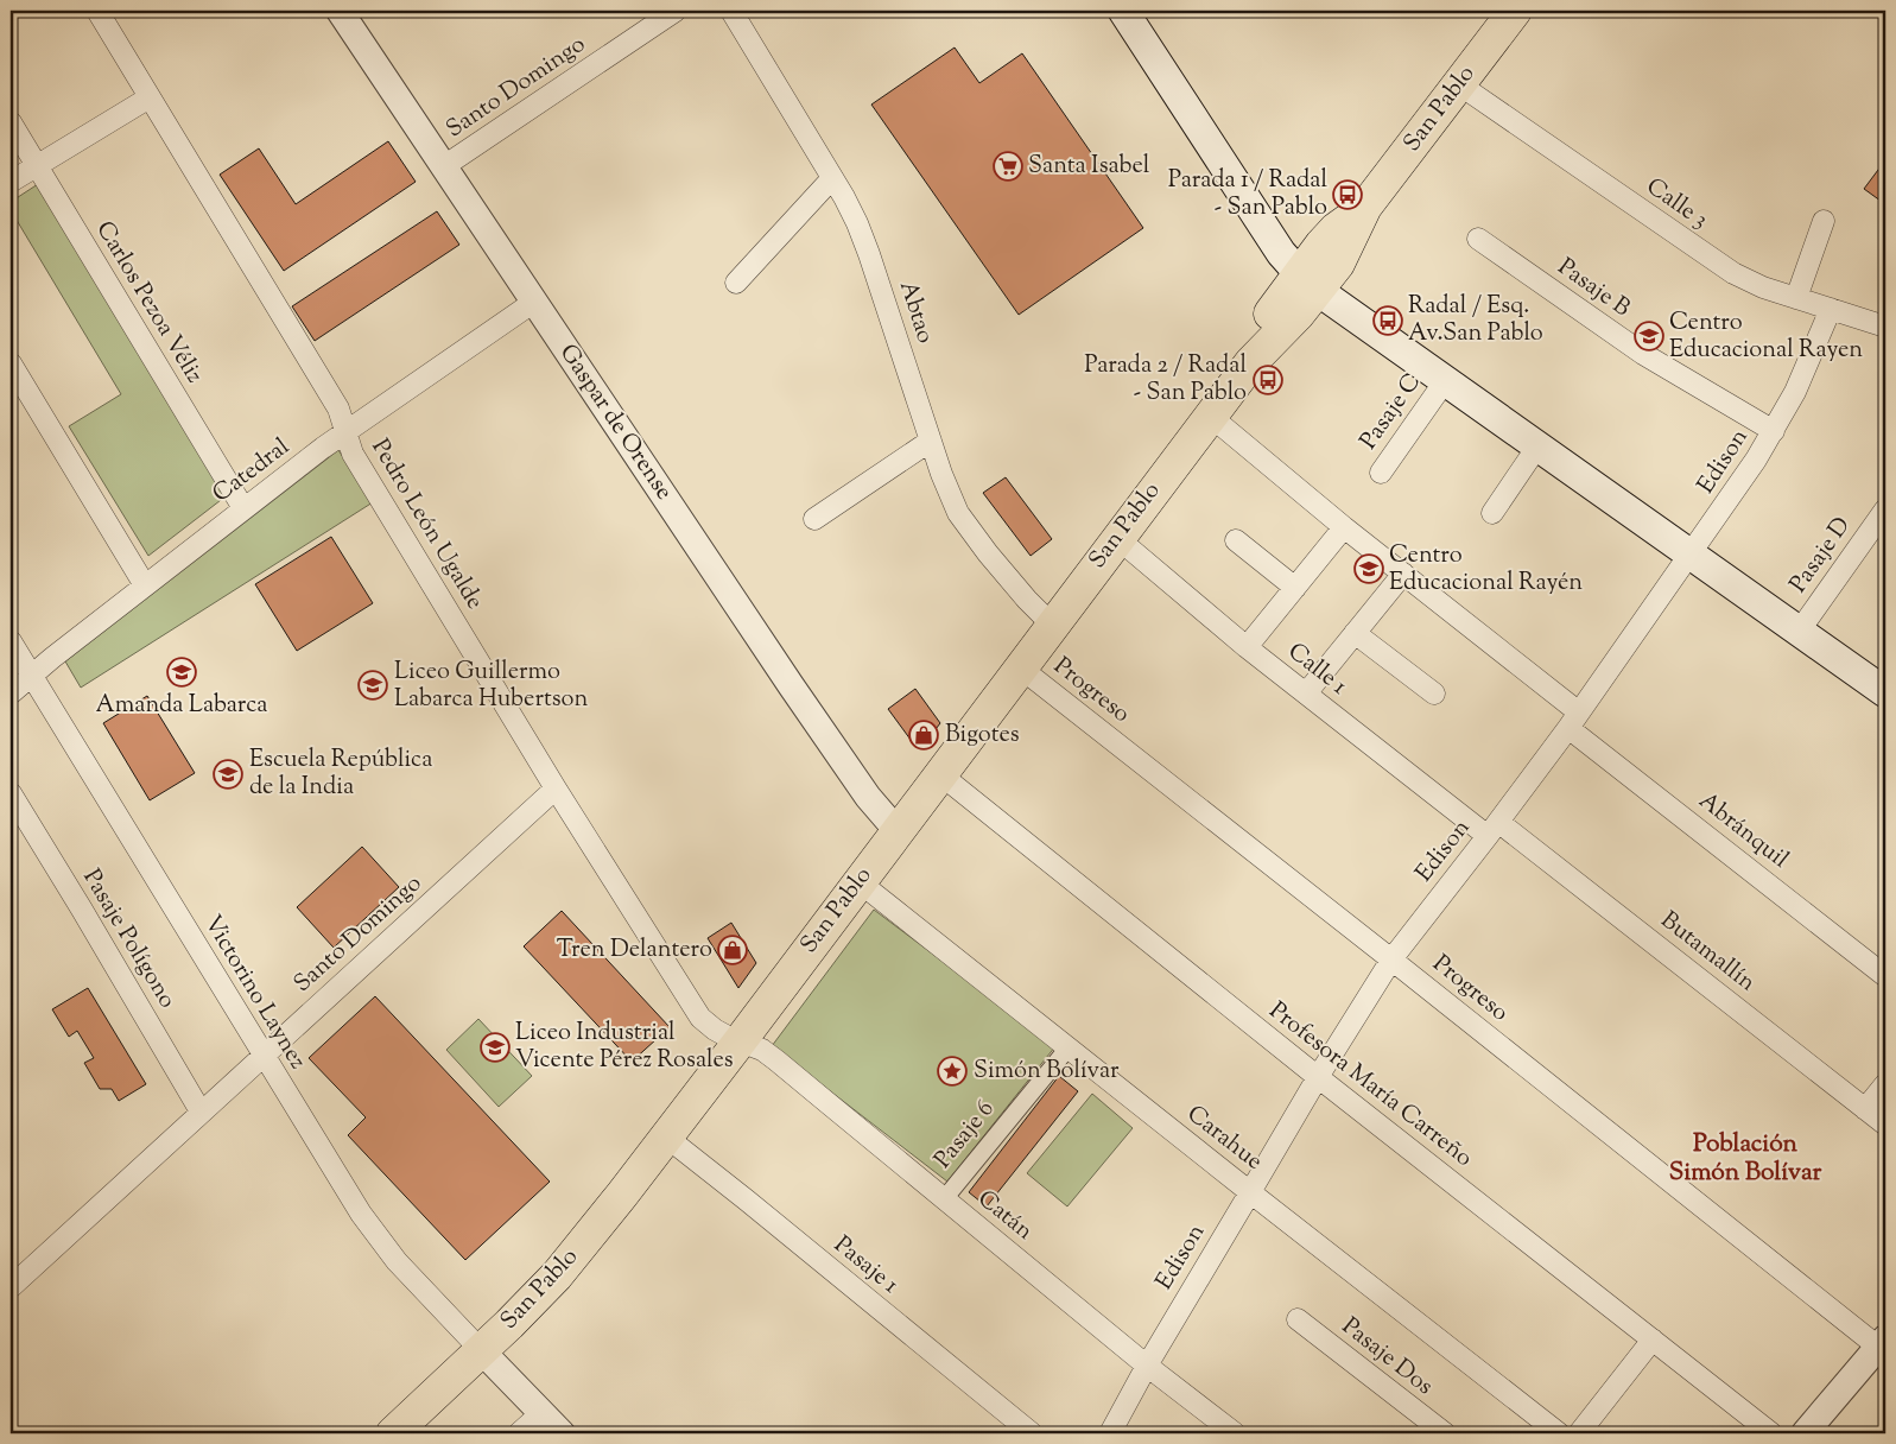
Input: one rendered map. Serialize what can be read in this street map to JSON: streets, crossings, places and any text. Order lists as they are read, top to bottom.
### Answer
{
  "streets": {
    "main road": ["San Pablo"],
    "street": [
      "Santo Domingo",
      "Calle 3",
      "Pasaje B",
      "Carlos Pezoa Véliz",
      "Abtao",
      "Pasaje C",
      "Gaspar de Orense",
      "Edison",
      "Catedral",
      "Pedro León Ugalde",
      "Pasaje D",
      "Calle 1",
      "Progreso",
      "Abránquil",
      "Pasaje Polígono",
      "Butamallín",
      "Victorino Laynez",
      "Profesora María Carreño",
      "Pasaje 6",
      "Carahue",
      "Catán",
      "Pasaje 1",
      "Pasaje Dos"
    ]
  },
  "crossings": [
    ["Santo Domingo", "Gaspar de Orense"],
    ["Santo Domingo", "Pedro León Ugalde"],
    ["Santo Domingo", "Pasaje Polígono"],
    ["Santo Domingo", "Victorino Laynez"],
    ["San Pablo", "Calle 3"],
    ["San Pablo", "Abtao"],
    ["San Pablo", "Gaspar de Orense"],
    ["San Pablo", "Pedro León Ugalde"],
    ["San Pablo", "Calle 1"],
    ["San Pablo", "Progreso"],
    ["San Pablo", "Victorino Laynez"],
    ["San Pablo", "Profesora María Carreño"],
    ["San Pablo", "Carahue"],
    ["San Pablo", "Catán"],
    ["San Pablo", "Pasaje 1"],
    ["Calle 3", "Edison"],
    ["Pasaje B", "Edison"],
    ["Carlos Pezoa Véliz", "Catedral"],
    ["Gaspar de Orense", "Catedral"],
    ["Edison", "Calle 1"],
    ["Edison", "Progreso"],
    ["Edison", "Abránquil"],
    ["Edison", "Butamallín"],
    ["Edison", "Profesora María Carreño"],
    ["Edison", "Carahue"],
    ["Edison", "Catán"],
    ["Catedral", "Pedro León Ugalde"],
    ["Catedral", "Victorino Laynez"],
    ["Pedro León Ugalde", "Catán"],
    ["Calle 1", "Butamallín"],
    ["Pasaje 6", "Carahue"],
    ["Pasaje 6", "Catán"]
  ],
  "districts": ["Población Simón Bolívar"],
  "places": {
    "supermarket": ["Santa Isabel"],
    "bus stop": ["Parada 1 / Radal - San Pablo", "Radal / Esq. Av.San Pablo", "Parada 2 / Radal - San Pablo"],
    "school or university": [
      "Centro Educacional Rayen",
      "Centro Educacional Rayén",
      "Amanda Labarca",
      "Liceo Guillermo Labarca Hubertson",
      "Escuela República de la India",
      "Liceo Industrial Vicente Pérez Rosales"
    ],
    "shop": ["Bigotes", "Tren Delantero"],
    "place": ["Simón Bolívar"]
  }
}
